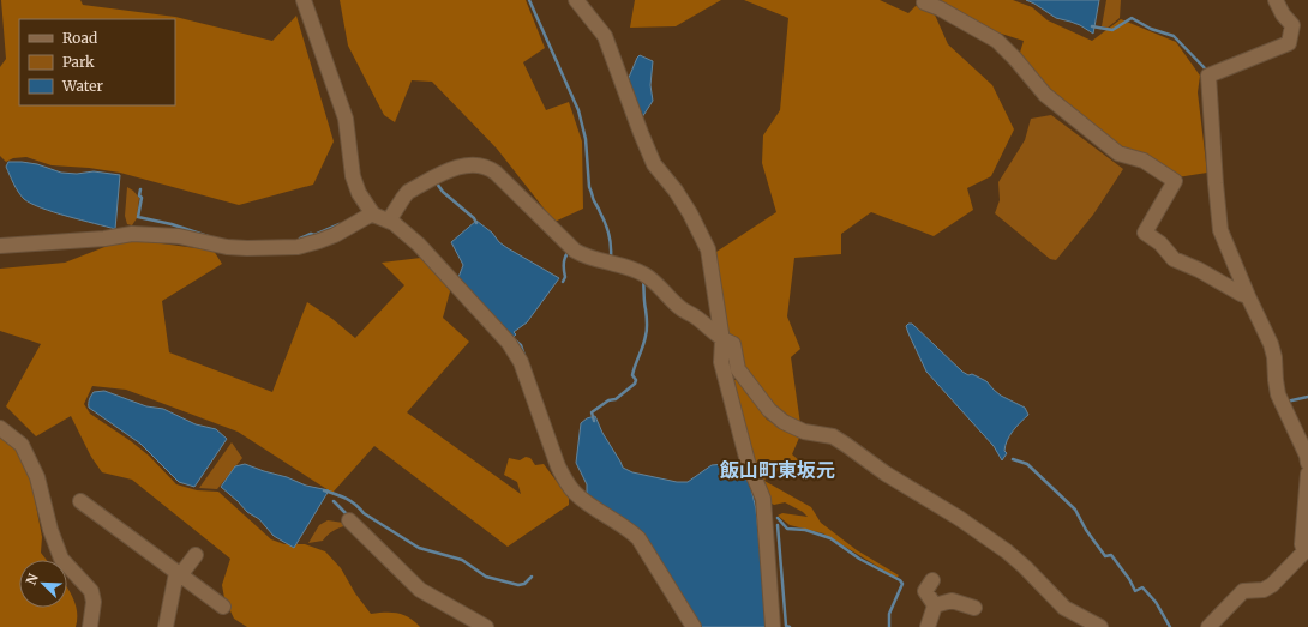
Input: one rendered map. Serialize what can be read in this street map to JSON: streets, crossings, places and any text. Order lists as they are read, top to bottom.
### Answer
{
  "districts": ["飯山町東坂元"],
  "legend": ["Road", "Park", "Water"],
  "north": "top left"
}
